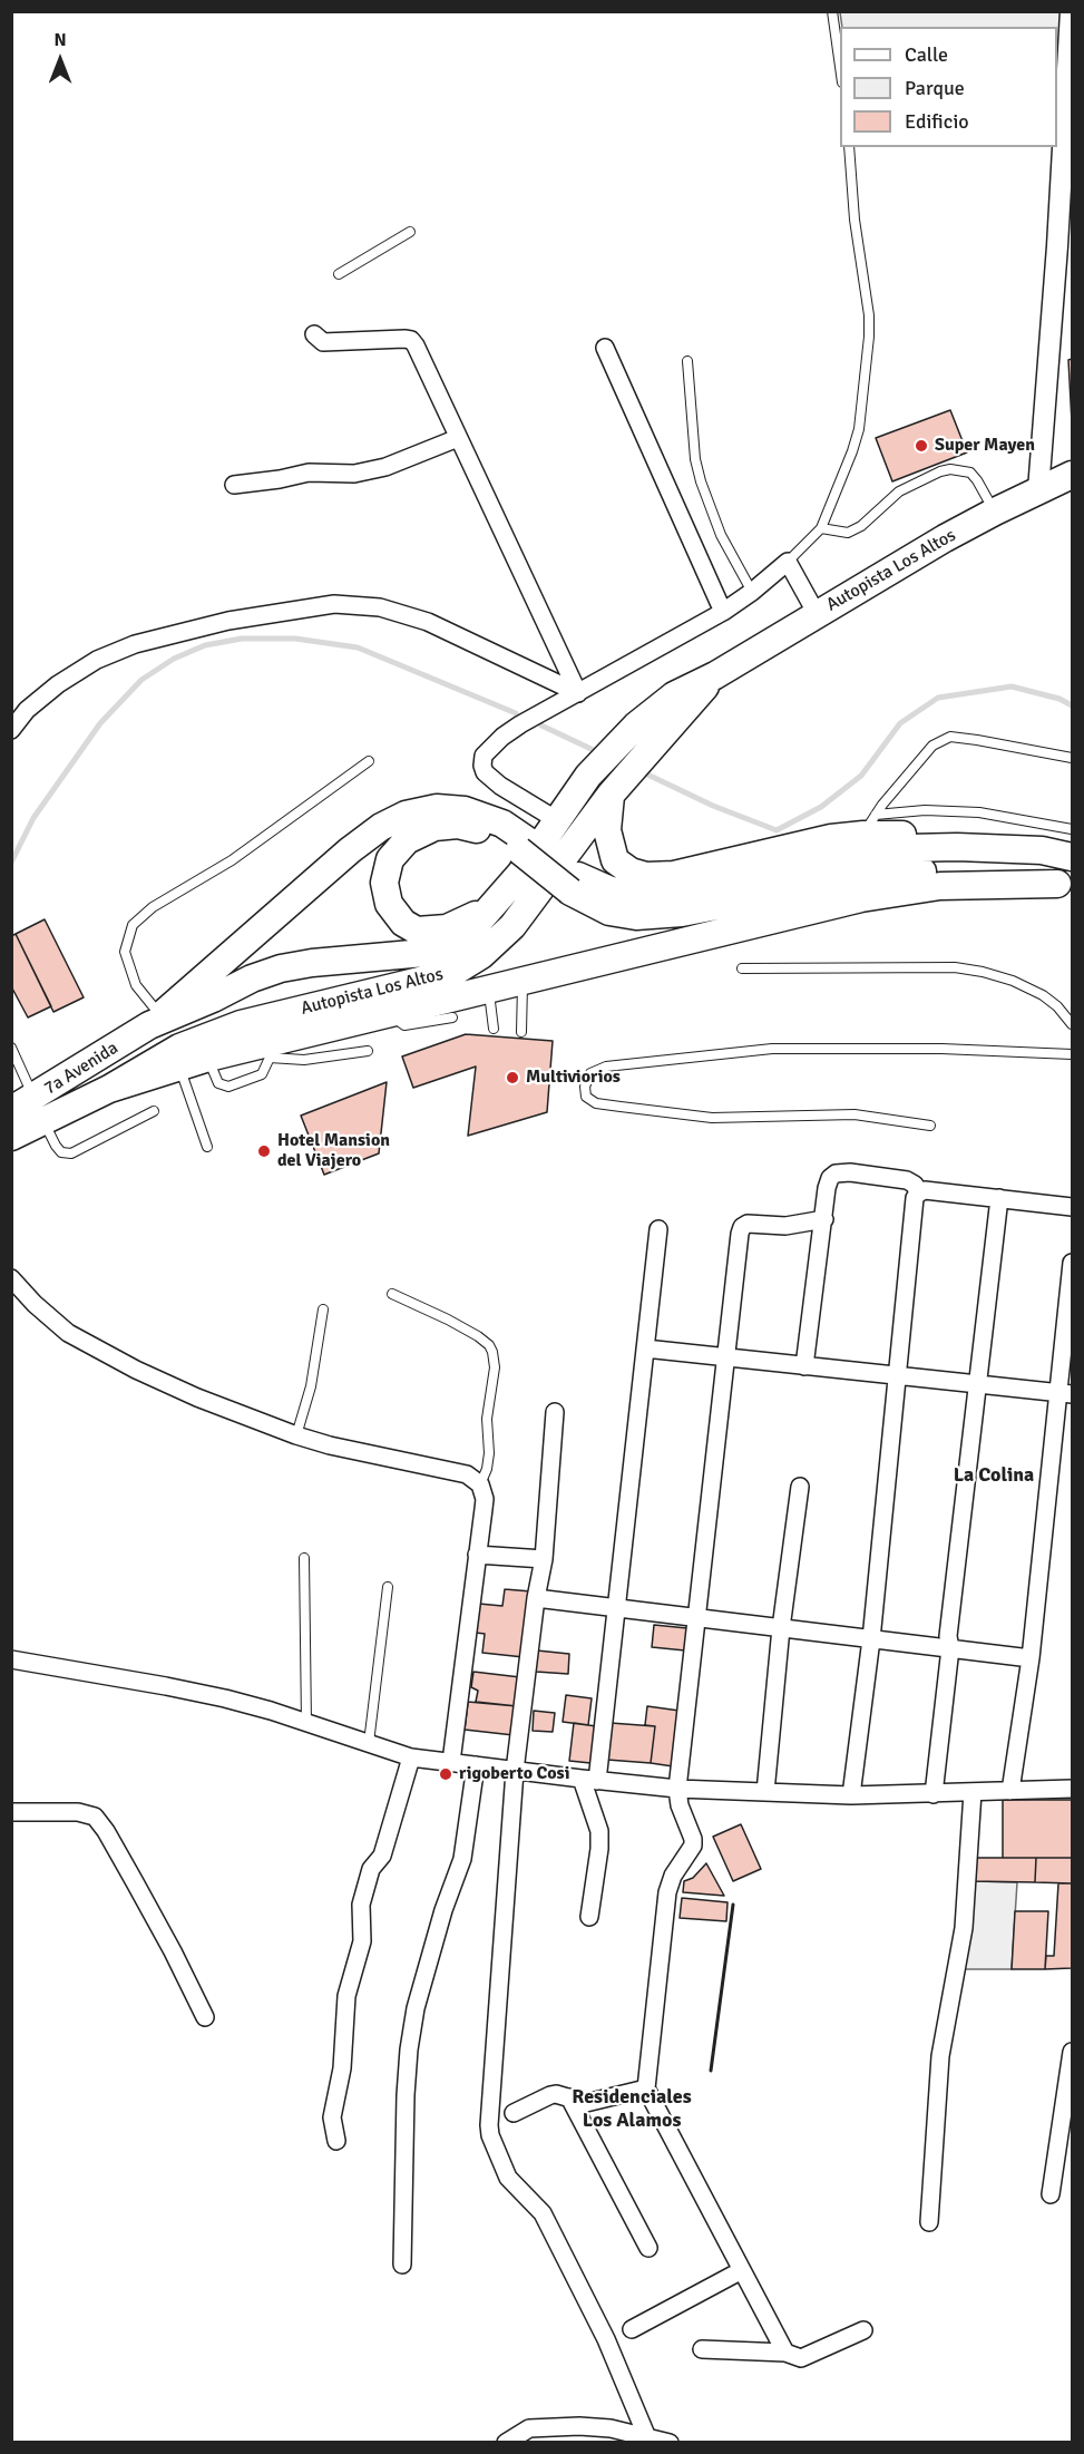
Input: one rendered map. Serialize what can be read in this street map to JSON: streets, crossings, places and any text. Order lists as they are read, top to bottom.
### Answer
{
  "streets": {
    "main road": ["Autopista Los Altos", "7a Avenida"]
  },
  "crossings": [
    ["Autopista Los Altos", "7a Avenida"]
  ],
  "districts": ["La Colina", "Residenciales Los Alamos"],
  "places": [
    "Super Mayen",
    "Multiviorios",
    "Hotel Mansion del Viajero",
    "rigoberto Cosi"
  ],
  "legend": ["Calle", "Parque", "Edificio"],
  "north": "top"
}
